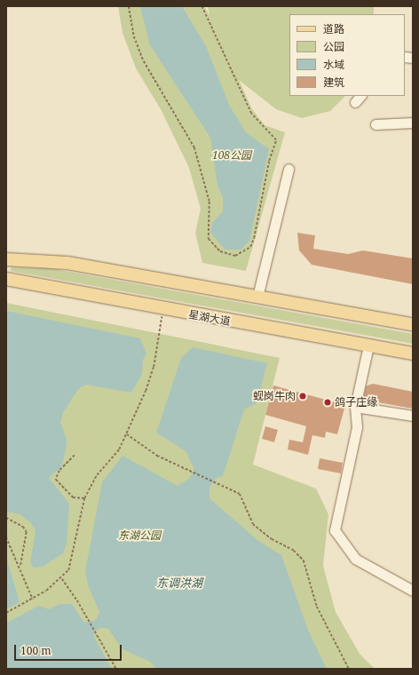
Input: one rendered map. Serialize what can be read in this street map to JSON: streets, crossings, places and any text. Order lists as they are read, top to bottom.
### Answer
{
  "streets": {
    "main road": ["星湖大道"]
  },
  "water": ["东调洪湖"],
  "parks": ["108公园", "东湖公园"],
  "places": ["蚬岗牛肉", "鸽子庄缘"],
  "legend": [
    "道路",
    "公园",
    "水域",
    "建筑"
  ],
  "scale_bar": "100 m"
}
